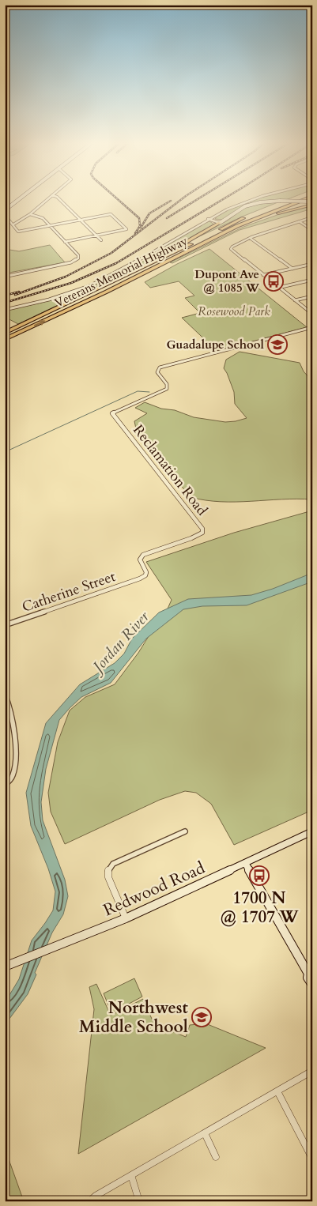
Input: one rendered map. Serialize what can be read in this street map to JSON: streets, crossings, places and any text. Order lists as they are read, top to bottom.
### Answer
{
  "streets": {
    "highway": ["Veterans Memorial Highway"],
    "main road": ["Redwood Road"],
    "street": ["Reclamation Road", "Catherine Street"]
  },
  "crossings": [
    ["Reclamation Road", "Catherine Street"]
  ],
  "water": ["Jordan River"],
  "parks": ["Rosewood Park"],
  "places": {
    "bus stop": ["Dupont Ave @ 1085 W", "1700 N @ 1707 W"],
    "school or university": ["Guadalupe School", "Northwest Middle School"]
  }
}
